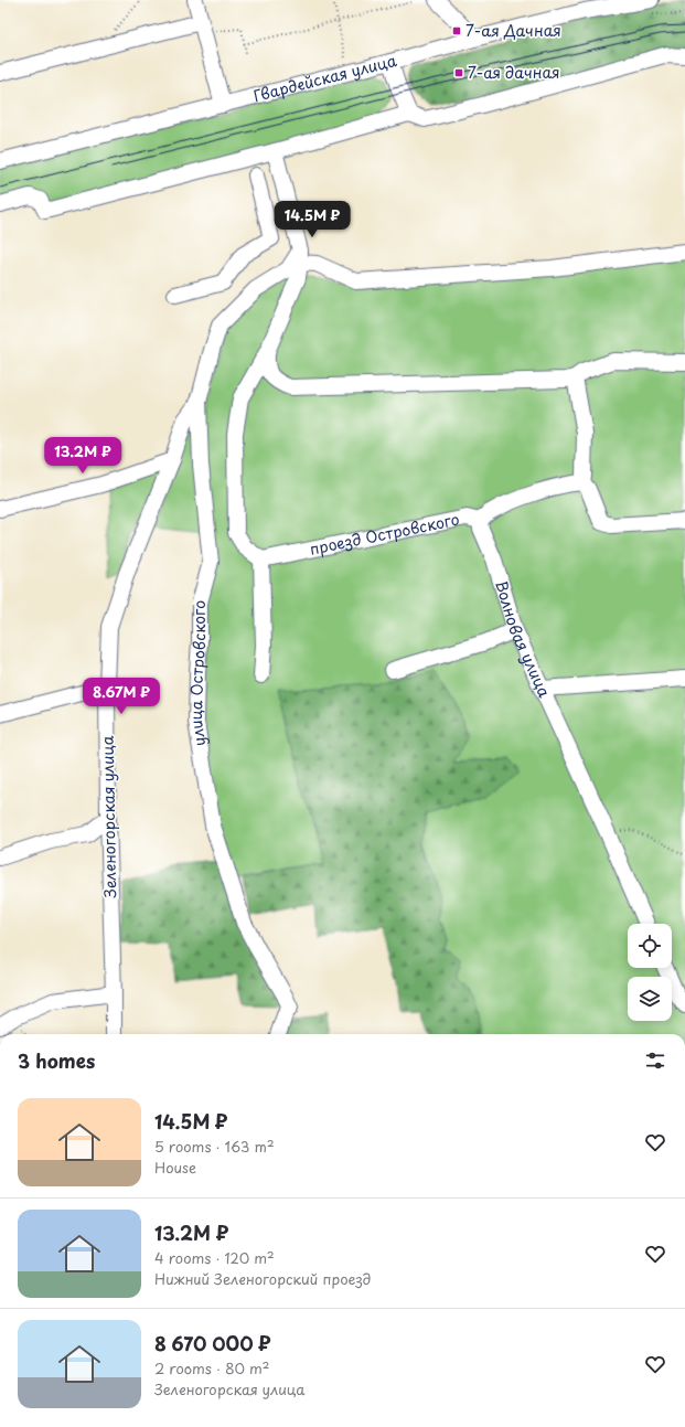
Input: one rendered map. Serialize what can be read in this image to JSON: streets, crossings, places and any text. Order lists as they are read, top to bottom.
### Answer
{
  "streets": {
    "street": [
      "Гвардейская улица",
      "проезд Островского",
      "Волновая улица",
      "улица Островского",
      "Зеленогорская улица"
    ]
  },
  "crossings": [
    ["проезд Островского", "Волновая улица"],
    ["улица Островского", "Зеленогорская улица"]
  ],
  "places": {
    "transit": ["7-ая Дачная", "7-ая дачная"]
  },
  "page": {
    "price": ["14.5M ₽", "13.2M ₽", "8.67M ₽"],
    "heading": "3 homes",
    "list": [
      {
        "name": "14.5M ₽",
        "note": "5 rooms · 163 m² · House"
      },
      {
        "name": "13.2M ₽",
        "note": "4 rooms · 120 m² · Нижний Зеленогорский проезд"
      },
      {
        "name": "8 670 000 ₽",
        "note": "2 rooms · 80 m² · Зеленогорская улица"
      }
    ]
  }
}
